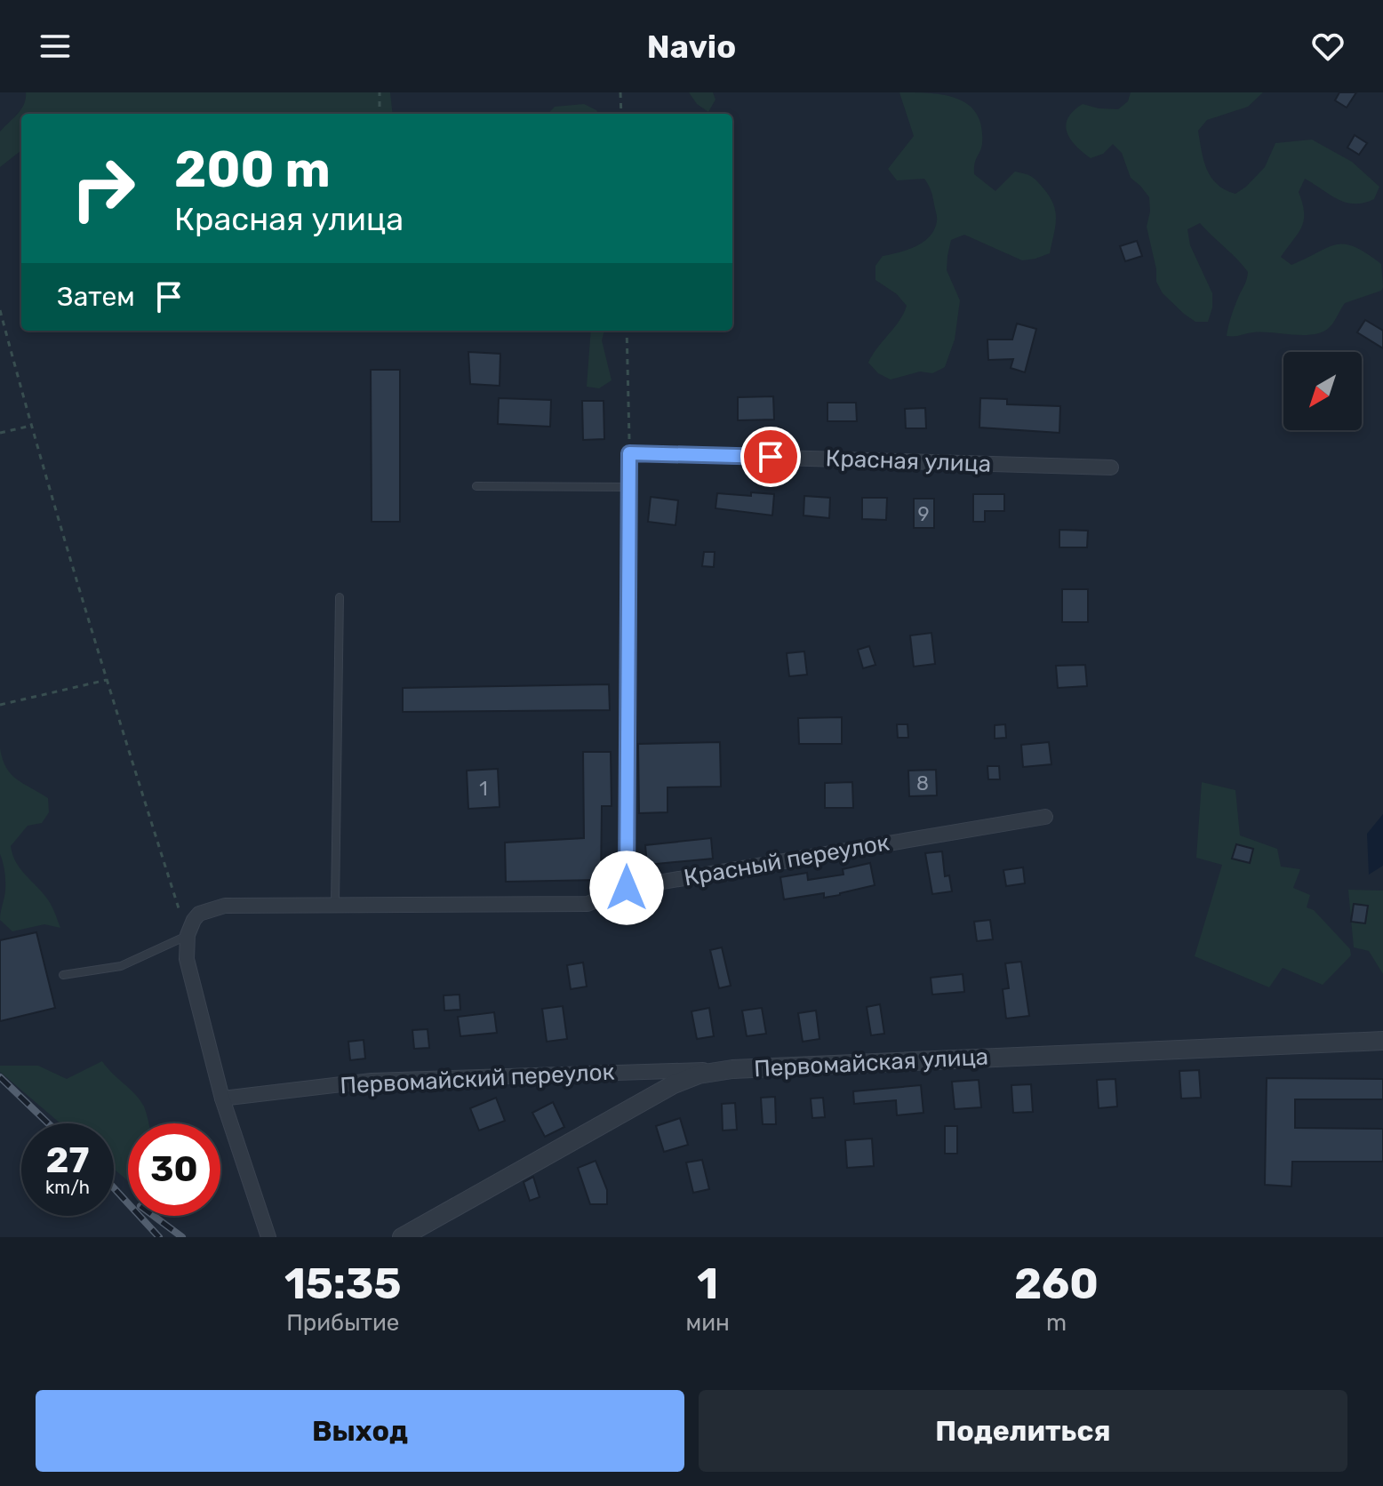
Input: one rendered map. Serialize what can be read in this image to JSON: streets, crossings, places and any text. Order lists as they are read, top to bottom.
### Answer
{
  "streets": {
    "street": [
      "Красная улица",
      "Красный переулок",
      "Первомайская улица",
      "Первомайский переулок"
    ]
  },
  "crossings": [
    ["Первомайская улица", "Первомайский переулок"]
  ],
  "house_numbers": ["9", "8", "1"],
  "north": "bottom left",
  "page": {
    "header": "Navio",
    "turn": ["200 m", "Красная улица"],
    "then": "Затем",
    "speed": "27 km/h",
    "limit": "30",
    "eta": [
      "15:35",
      "Прибытие",
      "1",
      "мин",
      "260",
      "m"
    ],
    "buttons": ["Выход", "Поделиться"]
  }
}
